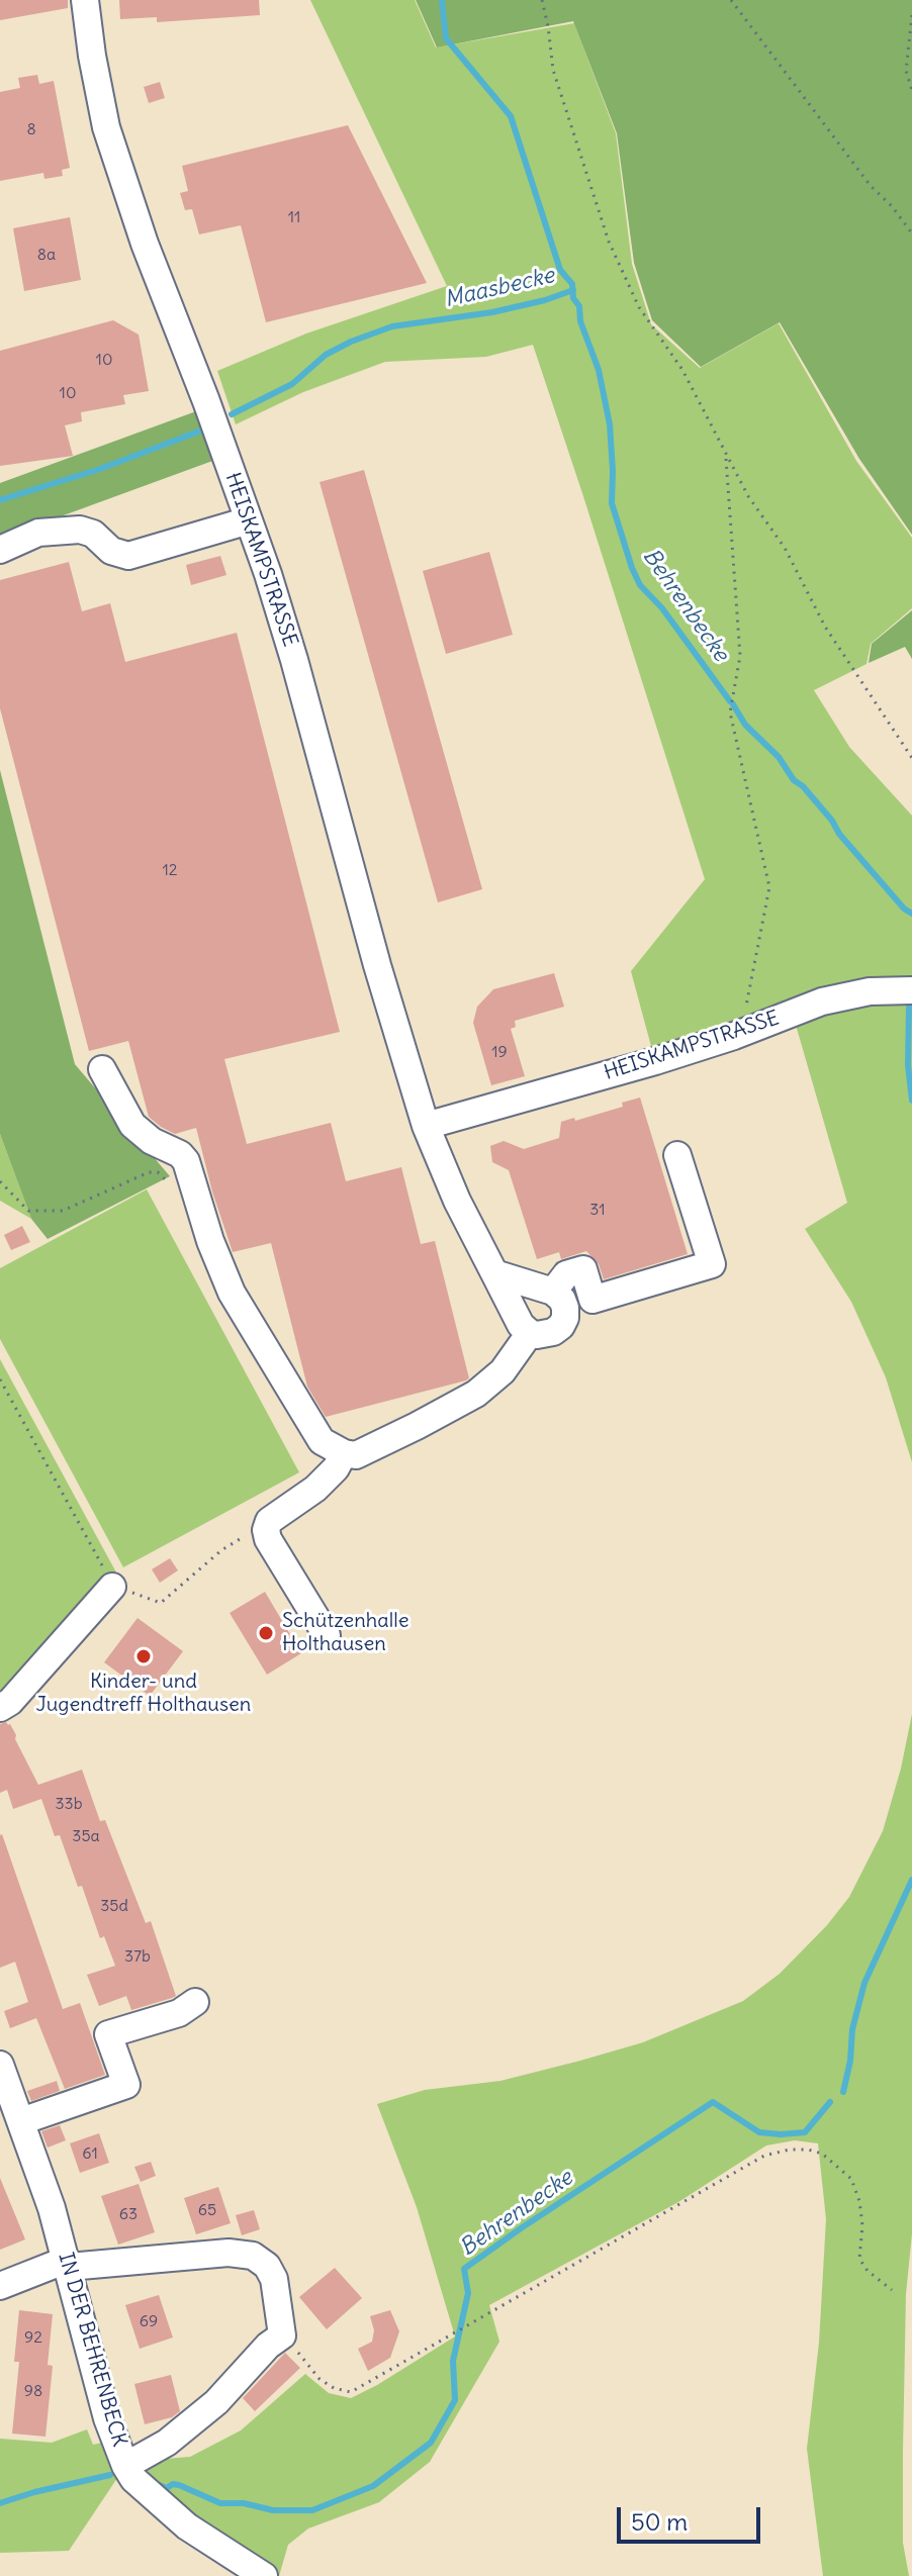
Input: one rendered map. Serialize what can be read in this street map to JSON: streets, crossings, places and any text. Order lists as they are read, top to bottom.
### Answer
{
  "streets": {
    "street": ["HEISKAMPSTRASSE", "IN DER BEHRENBECK"]
  },
  "water": ["Maasbecke", "Behrenbecke"],
  "places": ["Schützenhalle Holthausen", "Kinder- und Jugendtreff Holthausen"],
  "house_numbers": [
    "8",
    "11",
    "8a",
    "10",
    "10",
    "12",
    "19",
    "31",
    "33b",
    "35a",
    "35d",
    "37b",
    "61",
    "65",
    "63",
    "69",
    "92",
    "98"
  ],
  "scale_bar": "50 m"
}
